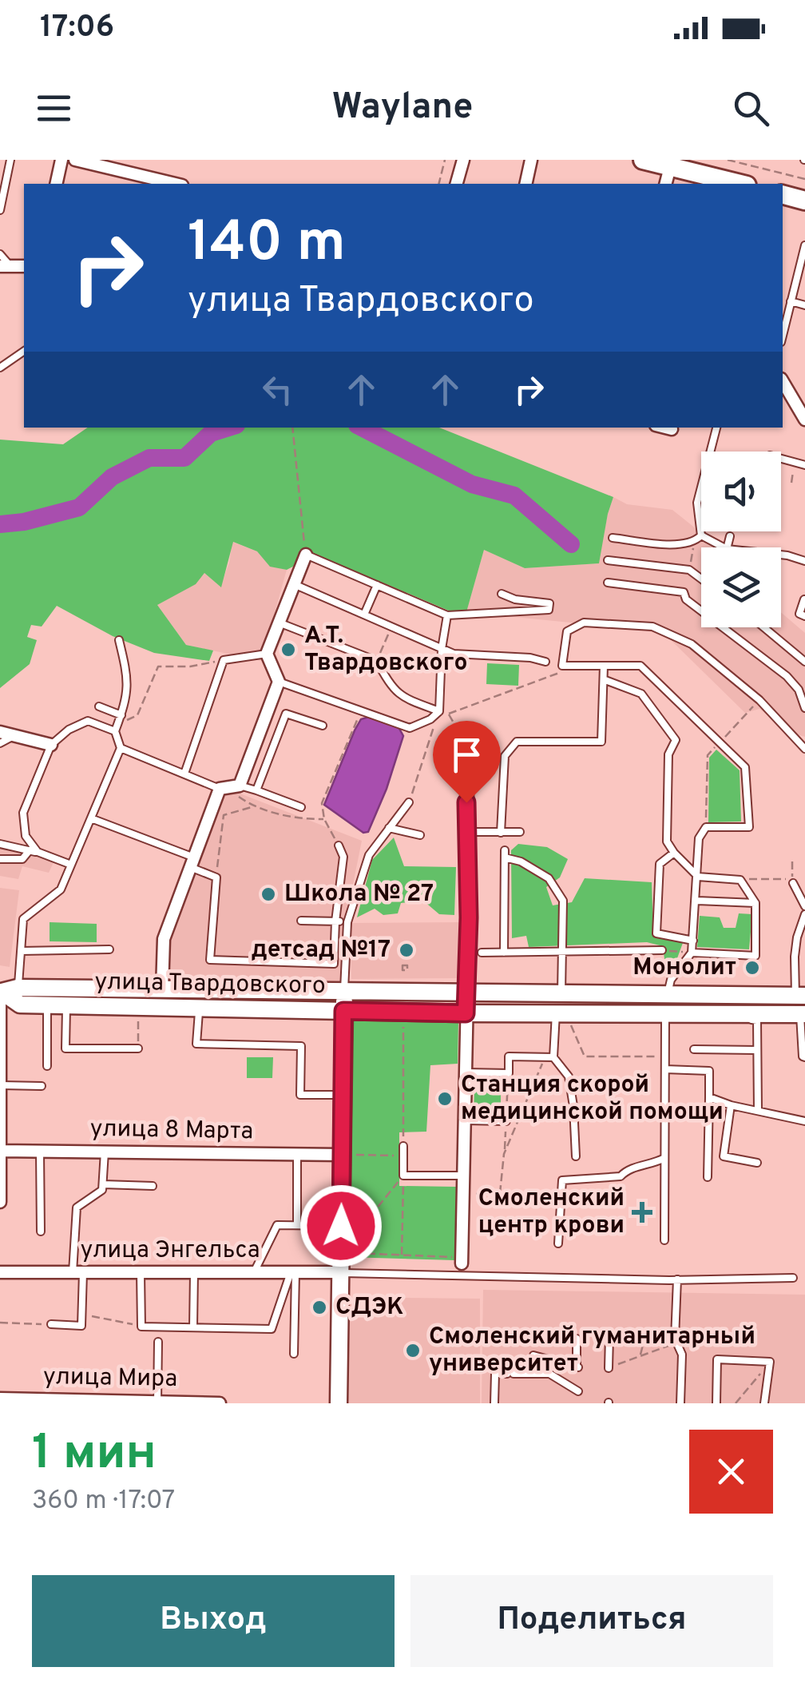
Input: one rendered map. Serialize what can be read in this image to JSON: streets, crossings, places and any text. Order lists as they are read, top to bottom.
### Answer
{
  "streets": {
    "street": [
      "улица Твардовского",
      "улица 8 Марта",
      "улица Энгельса",
      "улица Мира"
    ]
  },
  "places": {
    "other": [
      "А.Т. Твардовского",
      "Школа № 27",
      "детсад №17",
      "Монолит",
      "Станция скорой медицинской помощи",
      "СДЭК",
      "Смоленский гуманитарный университет"
    ],
    "health": ["Смоленский центр крови"]
  },
  "page": {
    "status": "17:06",
    "header": "Waylane",
    "turn": ["140 m", "улица Твардовского"],
    "heading": ["1 мин", "360 m · 17:07"],
    "buttons": ["Выход", "Поделиться"]
  }
}
